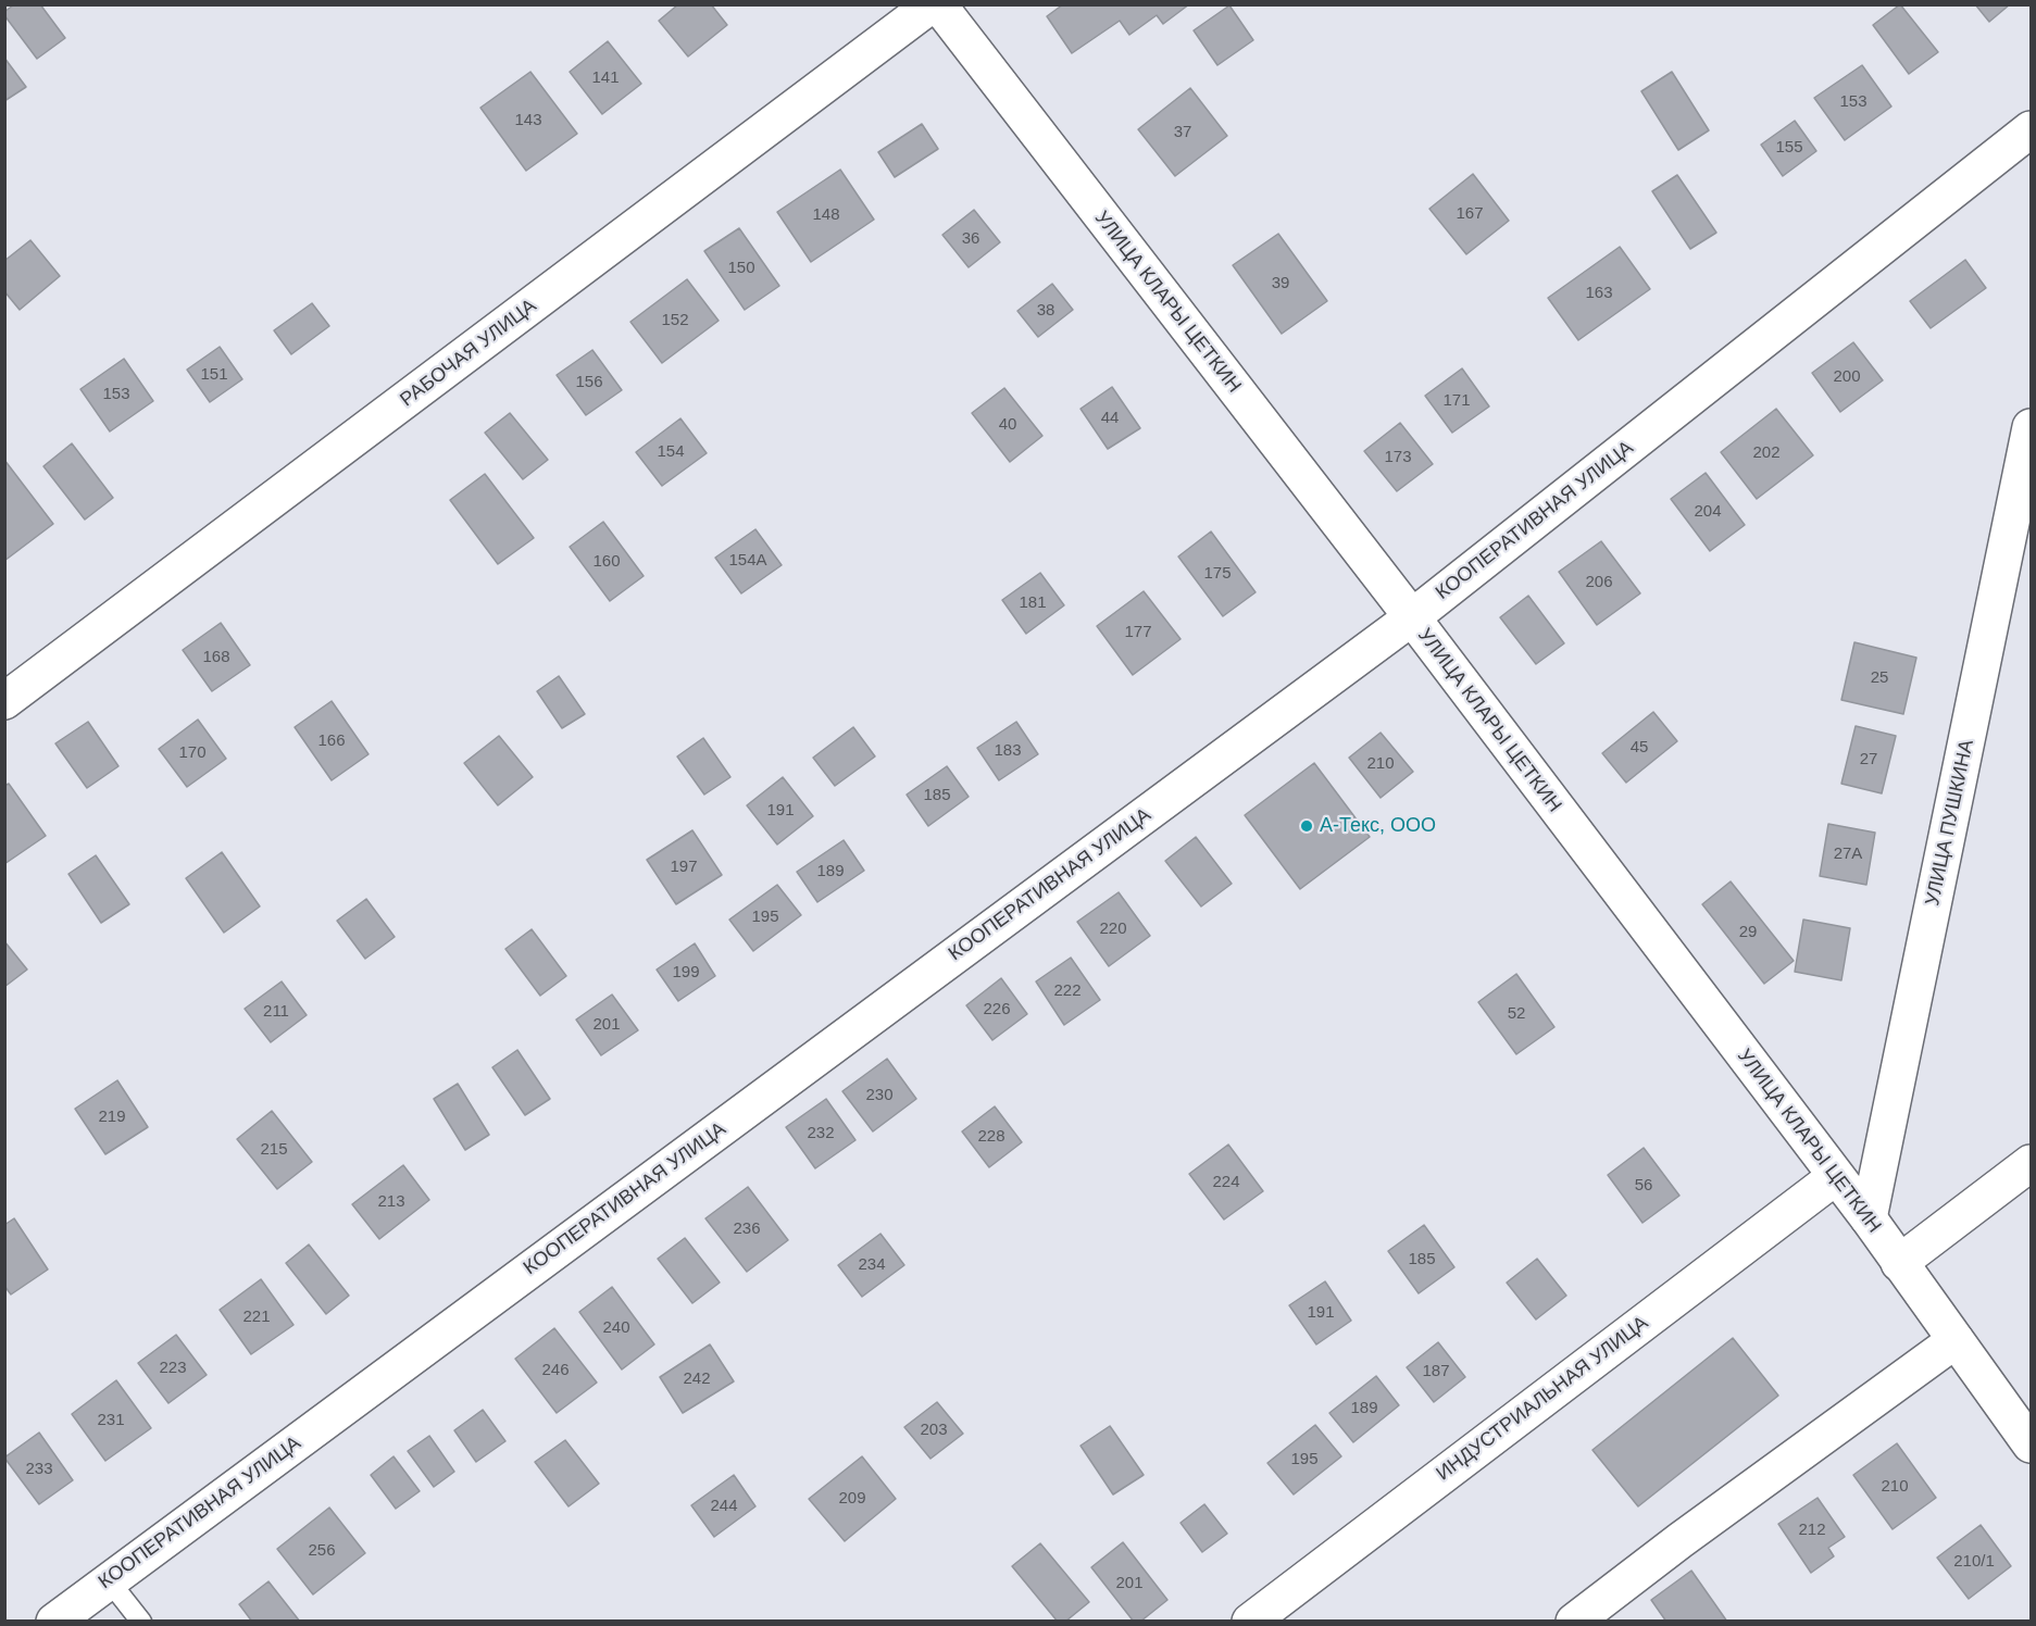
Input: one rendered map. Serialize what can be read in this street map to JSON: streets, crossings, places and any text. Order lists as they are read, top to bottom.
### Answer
{
  "streets": {
    "street": [
      "УЛИЦА КЛАРЫ ЦЕТКИН",
      "РАБОЧАЯ УЛИЦА",
      "КООПЕРАТИВНАЯ УЛИЦА",
      "УЛИЦА ПУШКИНА",
      "ИНДУСТРИАЛЬНАЯ УЛИЦА"
    ]
  },
  "crossings": [
    ["УЛИЦА КЛАРЫ ЦЕТКИН", "КООПЕРАТИВНАЯ УЛИЦА"],
    ["УЛИЦА КЛАРЫ ЦЕТКИН", "УЛИЦА ПУШКИНА"],
    ["УЛИЦА КЛАРЫ ЦЕТКИН", "ИНДУСТРИАЛЬНАЯ УЛИЦА"]
  ],
  "places": ["А-Текс, ООО"],
  "house_numbers": [
    "141",
    "153",
    "143",
    "37",
    "155",
    "167",
    "148",
    "36",
    "150",
    "39",
    "163",
    "38",
    "152",
    "151",
    "200",
    "156",
    "153",
    "171",
    "44",
    "40",
    "154",
    "202",
    "173",
    "204",
    "154А",
    "160",
    "175",
    "206",
    "181",
    "177",
    "168",
    "25",
    "166",
    "45",
    "183",
    "170",
    "27",
    "210",
    "185",
    "191",
    "27А",
    "197",
    "189",
    "195",
    "220",
    "29",
    "199",
    "222",
    "226",
    "211",
    "52",
    "201",
    "230",
    "219",
    "232",
    "228",
    "215",
    "224",
    "56",
    "213",
    "236",
    "185",
    "234",
    "191",
    "221",
    "240",
    "223",
    "246",
    "187",
    "242",
    "189",
    "231",
    "203",
    "195",
    "233",
    "210",
    "209",
    "244",
    "212",
    "256",
    "210/1",
    "201"
  ]
}
